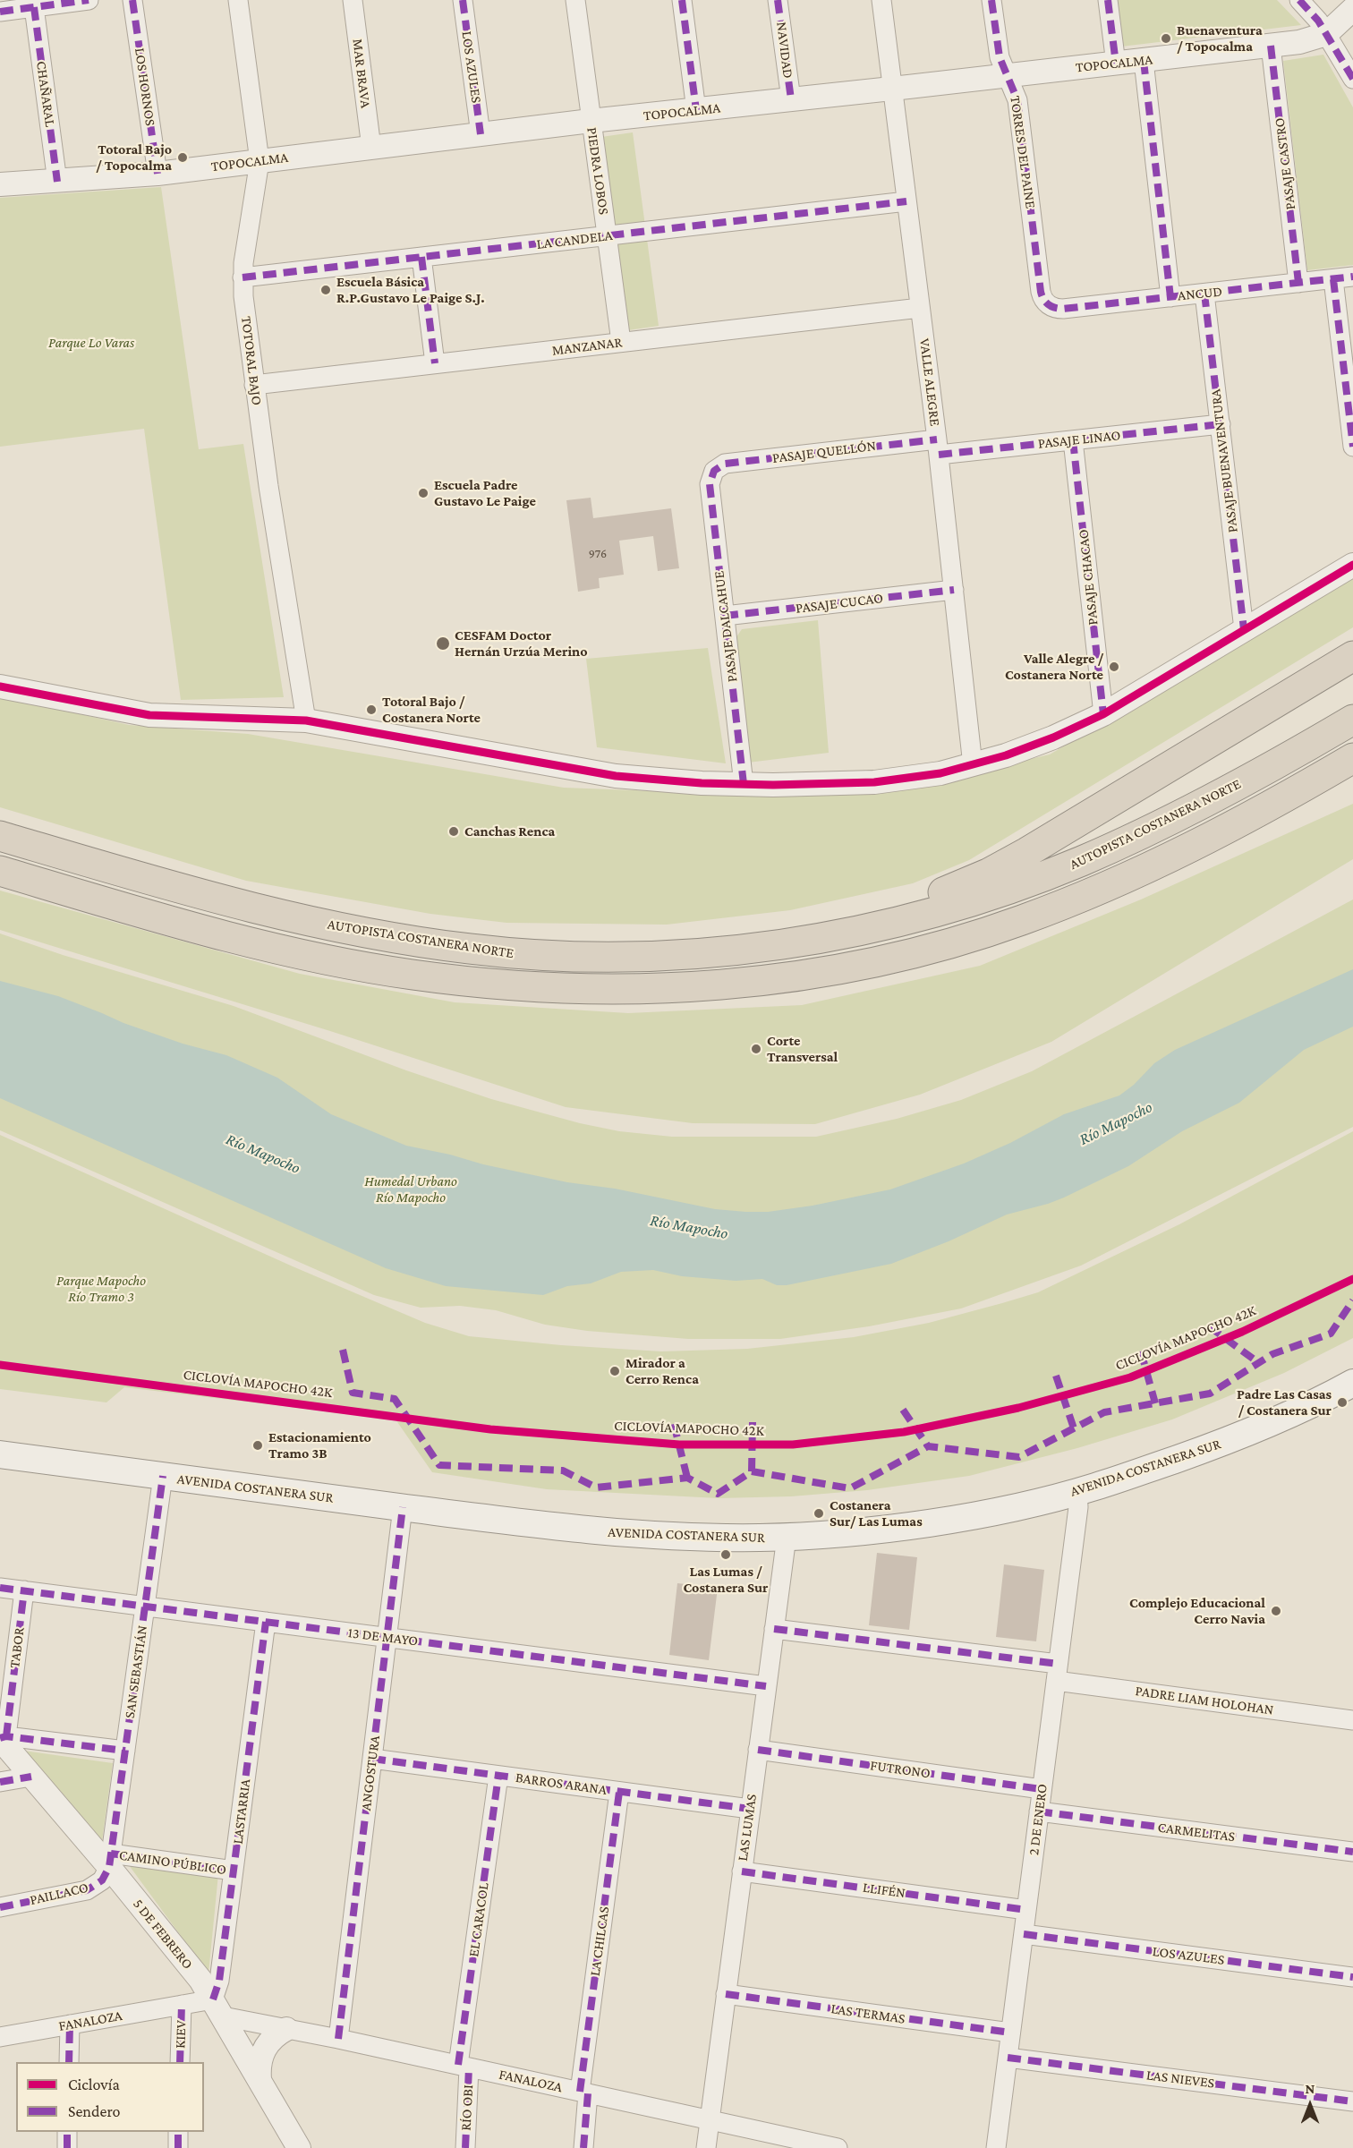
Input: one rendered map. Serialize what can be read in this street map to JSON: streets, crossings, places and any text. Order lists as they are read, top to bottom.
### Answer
{
  "streets": {
    "highway": ["AUTOPISTA COSTANERA NORTE"],
    "main road": ["AVENIDA COSTANERA SUR"],
    "street": [
      "NAVIDAD",
      "TOPOCALMA",
      "LOS AZULES",
      "MAR BRAVA",
      "LOS HORNOS",
      "CHAÑARAL",
      "TORRES DEL PAINE",
      "PASAJE CASTRO",
      "PIEDRA LOBOS",
      "LA CANDELA",
      "ANCUD",
      "MANZANAR",
      "TOTORAL BAJO",
      "VALLE ALEGRE",
      "PASAJE LINAO",
      "PASAJE QUELLÓN",
      "PASAJE BUENAVENTURA",
      "PASAJE CHACAO",
      "PASAJE CUCAO",
      "PASAJE DALCAHUE",
      "13 DE MAYO",
      "TABOR",
      "SAN SEBASTIÁN",
      "PADRE LIAM HOLOHAN",
      "FUTRONO",
      "ANGOSTURA",
      "BARROS ARANA",
      "LASTARRIA",
      "2 DE ENERO",
      "LAS LUMAS",
      "CARMELITAS",
      "CAMINO PÚBLICO",
      "LLIFÉN",
      "PAILLACO",
      "EL CARACOL",
      "5 DE FEBRERO",
      "LA CHILCAS",
      "LAS TERMAS",
      "FANALOZA",
      "KIEV",
      "LAS NIEVES",
      "RÍO OBI"
    ],
    "cycle path": ["CICLOVÍA MAPOCHO 42K"]
  },
  "crossings": [
    ["NAVIDAD", "TOPOCALMA"],
    ["TOPOCALMA", "LOS AZULES"],
    ["TOPOCALMA", "MAR BRAVA"],
    ["TOPOCALMA", "LOS HORNOS"],
    ["TOPOCALMA", "CHAÑARAL"],
    ["TOPOCALMA", "TORRES DEL PAINE"],
    ["TOPOCALMA", "PASAJE CASTRO"],
    ["TOPOCALMA", "PIEDRA LOBOS"],
    ["TOPOCALMA", "TOTORAL BAJO"],
    ["TOPOCALMA", "VALLE ALEGRE"],
    ["LOS AZULES", "2 DE ENERO"],
    ["TORRES DEL PAINE", "ANCUD"],
    ["PASAJE CASTRO", "ANCUD"],
    ["PIEDRA LOBOS", "LA CANDELA"],
    ["PIEDRA LOBOS", "MANZANAR"],
    ["LA CANDELA", "TOTORAL BAJO"],
    ["LA CANDELA", "VALLE ALEGRE"],
    ["ANCUD", "PASAJE BUENAVENTURA"],
    ["MANZANAR", "TOTORAL BAJO"],
    ["MANZANAR", "VALLE ALEGRE"],
    ["VALLE ALEGRE", "PASAJE LINAO"],
    ["VALLE ALEGRE", "PASAJE QUELLÓN"],
    ["VALLE ALEGRE", "PASAJE CUCAO"],
    ["PASAJE LINAO", "PASAJE QUELLÓN"],
    ["PASAJE LINAO", "PASAJE BUENAVENTURA"],
    ["PASAJE LINAO", "PASAJE CHACAO"],
    ["PASAJE QUELLÓN", "PASAJE DALCAHUE"],
    ["PASAJE CUCAO", "PASAJE DALCAHUE"],
    ["AVENIDA COSTANERA SUR", "SAN SEBASTIÁN"],
    ["AVENIDA COSTANERA SUR", "ANGOSTURA"],
    ["AVENIDA COSTANERA SUR", "2 DE ENERO"],
    ["AVENIDA COSTANERA SUR", "LAS LUMAS"],
    ["13 DE MAYO", "TABOR"],
    ["13 DE MAYO", "SAN SEBASTIÁN"],
    ["13 DE MAYO", "ANGOSTURA"],
    ["13 DE MAYO", "LASTARRIA"],
    ["13 DE MAYO", "LAS LUMAS"],
    ["TABOR", "5 DE FEBRERO"],
    ["SAN SEBASTIÁN", "CAMINO PÚBLICO"],
    ["SAN SEBASTIÁN", "PAILLACO"],
    ["SAN SEBASTIÁN", "5 DE FEBRERO"],
    ["PADRE LIAM HOLOHAN", "2 DE ENERO"],
    ["PADRE LIAM HOLOHAN", "LAS LUMAS"],
    ["FUTRONO", "2 DE ENERO"],
    ["FUTRONO", "LAS LUMAS"],
    ["ANGOSTURA", "BARROS ARANA"],
    ["ANGOSTURA", "FANALOZA"],
    ["BARROS ARANA", "LAS LUMAS"],
    ["BARROS ARANA", "EL CARACOL"],
    ["BARROS ARANA", "LA CHILCAS"],
    ["LASTARRIA", "CAMINO PÚBLICO"],
    ["LASTARRIA", "5 DE FEBRERO"],
    ["LASTARRIA", "FANALOZA"],
    ["2 DE ENERO", "CARMELITAS"],
    ["2 DE ENERO", "LLIFÉN"],
    ["2 DE ENERO", "LAS TERMAS"],
    ["2 DE ENERO", "LAS NIEVES"],
    ["LAS LUMAS", "LLIFÉN"],
    ["LAS LUMAS", "LAS TERMAS"],
    ["LAS LUMAS", "FANALOZA"],
    ["CAMINO PÚBLICO", "PAILLACO"],
    ["CAMINO PÚBLICO", "5 DE FEBRERO"],
    ["PAILLACO", "5 DE FEBRERO"],
    ["EL CARACOL", "FANALOZA"],
    ["EL CARACOL", "RÍO OBI"],
    ["5 DE FEBRERO", "FANALOZA"],
    ["LA CHILCAS", "FANALOZA"],
    ["FANALOZA", "KIEV"],
    ["FANALOZA", "RÍO OBI"]
  ],
  "water": ["Río Mapocho"],
  "parks": ["Parque Lo Varas", "Humedal Urbano Río Mapocho", "Parque Mapocho Río Tramo 3"],
  "places": [
    "Buenaventura / Topocalma",
    "Totoral Bajo / Topocalma",
    "Escuela Básica R.P.Gustavo Le Paige S.J.",
    "Escuela Padre Gustavo Le Paige",
    "CESFAM Doctor Hernán Urzúa Merino",
    "Valle Alegre / Costanera Norte",
    "Totoral Bajo / Costanera Norte",
    "Canchas Renca",
    "Corte Transversal",
    "Mirador a Cerro Renca",
    "Padre Las Casas / Costanera Sur",
    "Estacionamiento Tramo 3B",
    "Costanera Sur/ Las Lumas",
    "Las Lumas / Costanera Sur",
    "Complejo Educacional Cerro Navia"
  ],
  "house_numbers": ["976"],
  "legend": ["Ciclovía", "Sendero"],
  "north": "top"
}
